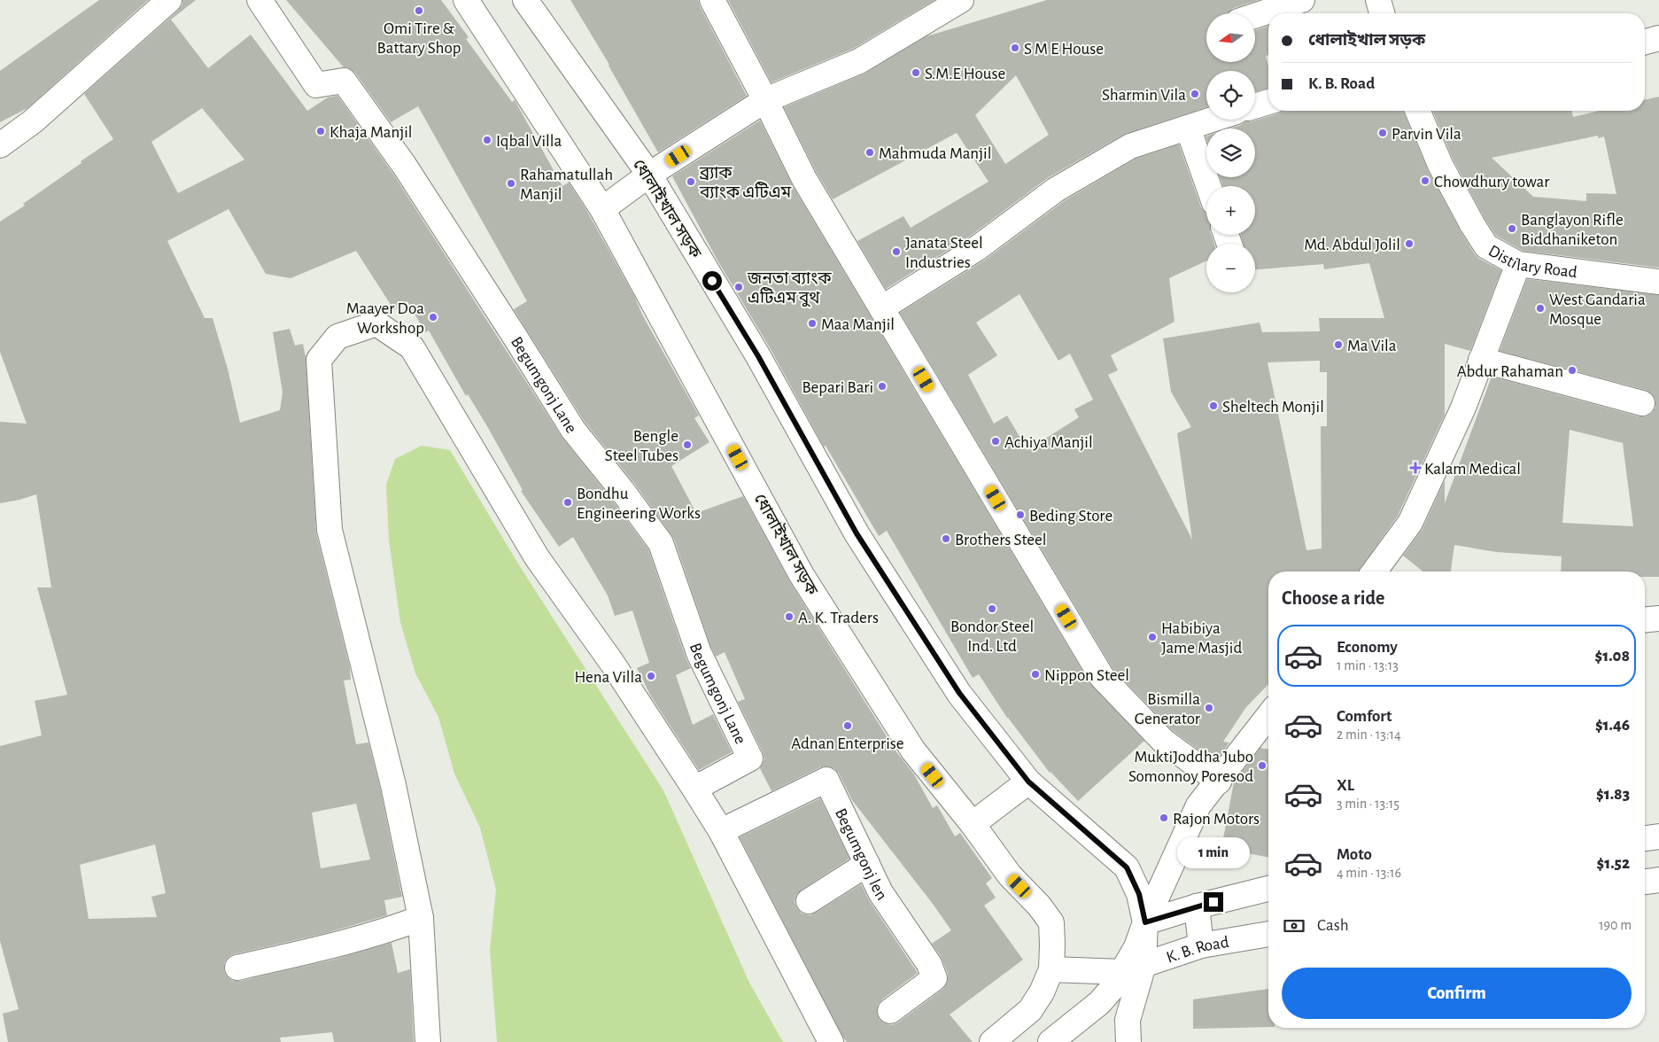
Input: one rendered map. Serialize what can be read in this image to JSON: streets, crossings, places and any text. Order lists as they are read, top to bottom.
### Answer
{
  "streets": {
    "street": [
      "ধোলাইখাল সড়ক",
      "Distilary Road",
      "Begumgonj Lane",
      "Begumgonj len",
      "K. B. Road"
    ]
  },
  "places": {
    "other": [
      "Omi Tire & Battary Shop",
      "S M E House",
      "S.M.E House",
      "Sharmin Vila",
      "Khaja Manjil",
      "Parvin Vila",
      "Iqbal Villa",
      "Mahmuda Manjil",
      "Chowdhury towar",
      "ব্র্যাক ব্যাংক এটিএম",
      "Rahamatullah Manjil",
      "Banglayon Rifle Biddhaniketon",
      "Md. Abdul Jolil",
      "Janata Steel Industries",
      "জনতা ব্যাংক এটিএম বুথ",
      "West Gandaria Mosque",
      "Maayer Doa Workshop",
      "Maa Manjil",
      "Ma Vila",
      "Abdur Rahaman",
      "Bepari Bari",
      "Sheltech Monjil",
      "Achiya Manjil",
      "Bengle Steel Tubes",
      "Bondhu Engineering Works",
      "Beding Store",
      "Brothers Steel",
      "Bondor Steel Ind. Ltd",
      "A. K. Traders",
      "Habibiya Jame Masjid",
      "Nippon Steel",
      "Hena Villa",
      "Bismilla Generator",
      "Adnan Enterprise",
      "MuktiJoddha Jubo Somonnoy Poresod",
      "Rajon Motors"
    ],
    "health": ["Kalam Medical"]
  },
  "north": "left",
  "page": {
    "map_buttons": ["+", "−"],
    "banner": ["ধোলাইখাল সড়ক", "K. B. Road"],
    "heading": "Choose a ride",
    "list": [
      {
        "name": "Economy",
        "note": "1 min · 13:13",
        "value": "$1.08"
      },
      {
        "name": "Comfort",
        "note": "2 min · 13:14",
        "value": "$1.46"
      },
      {
        "name": "XL",
        "note": "3 min · 13:15",
        "value": "$1.83"
      },
      {
        "name": "Moto",
        "note": "4 min · 13:16",
        "value": "$1.52"
      }
    ],
    "bubble": "1 min",
    "pay": ["Cash", "190 m"],
    "buttons": "Confirm"
  }
}
